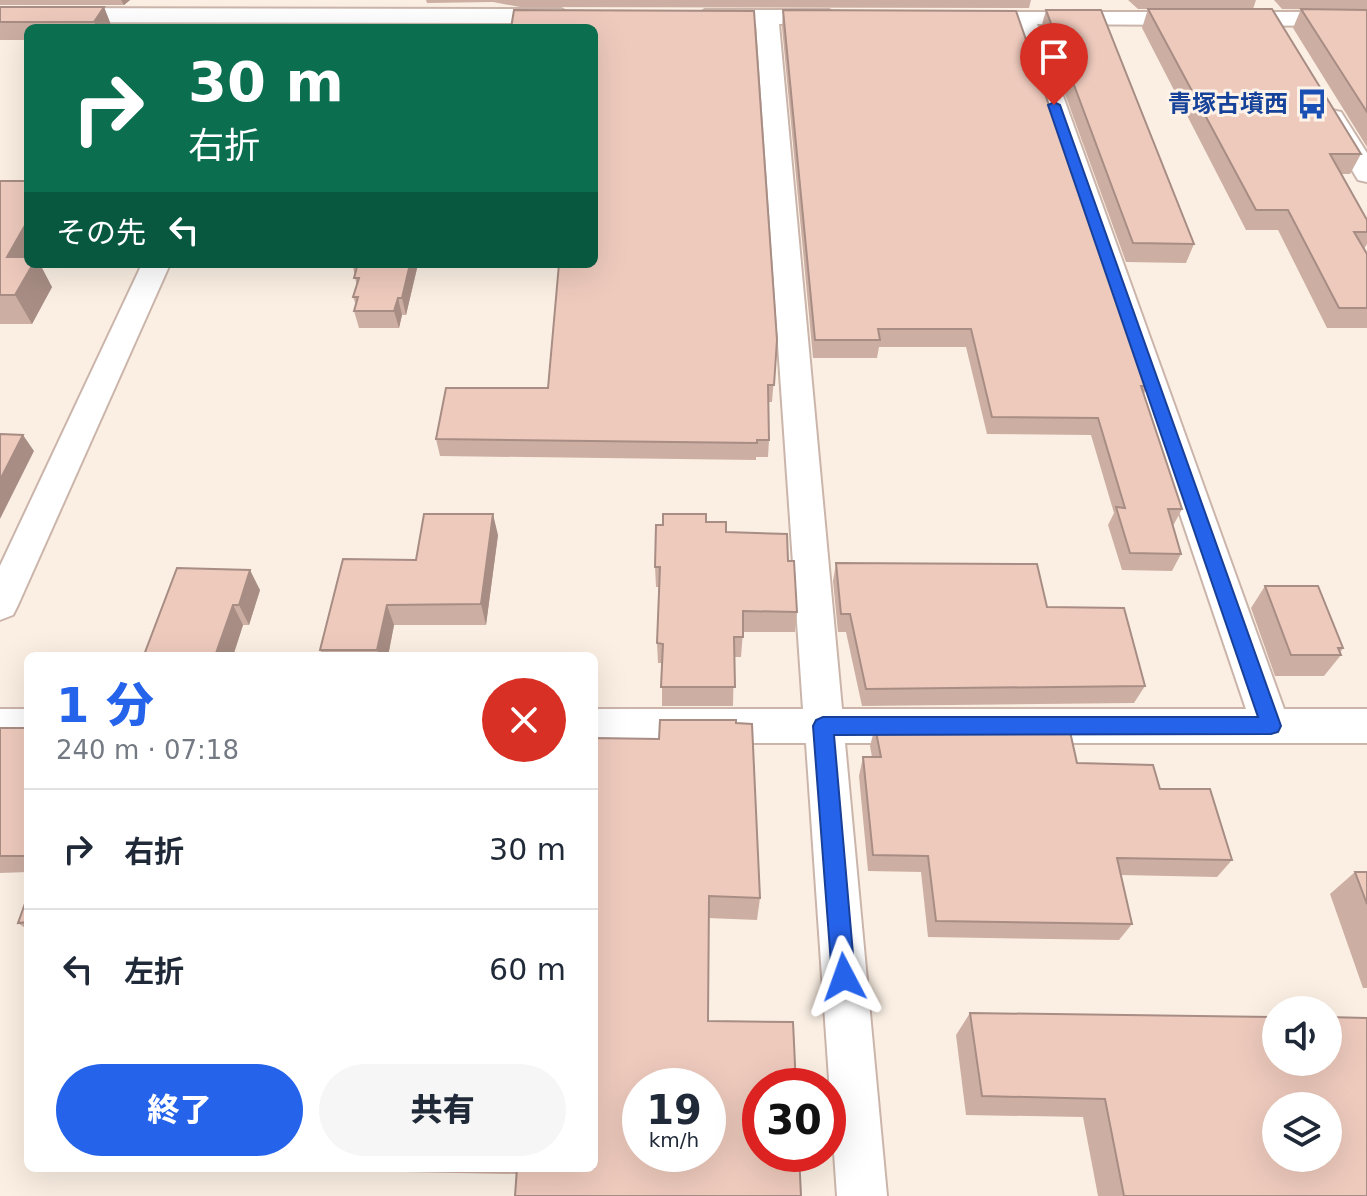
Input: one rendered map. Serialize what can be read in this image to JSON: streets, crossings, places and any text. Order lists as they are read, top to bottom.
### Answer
{
  "places": {
    "bus stop": ["青塚古墳西"]
  },
  "page": {
    "turn": ["30 m", "右折"],
    "then": "その先",
    "heading": ["1 分", "240 m · 07:18"],
    "list": [
      {
        "name": "右折",
        "value": "30 m"
      },
      {
        "name": "左折",
        "value": "60 m"
      }
    ],
    "buttons": ["終了", "共有"],
    "speed": "19 km/h",
    "limit": "30"
  }
}
